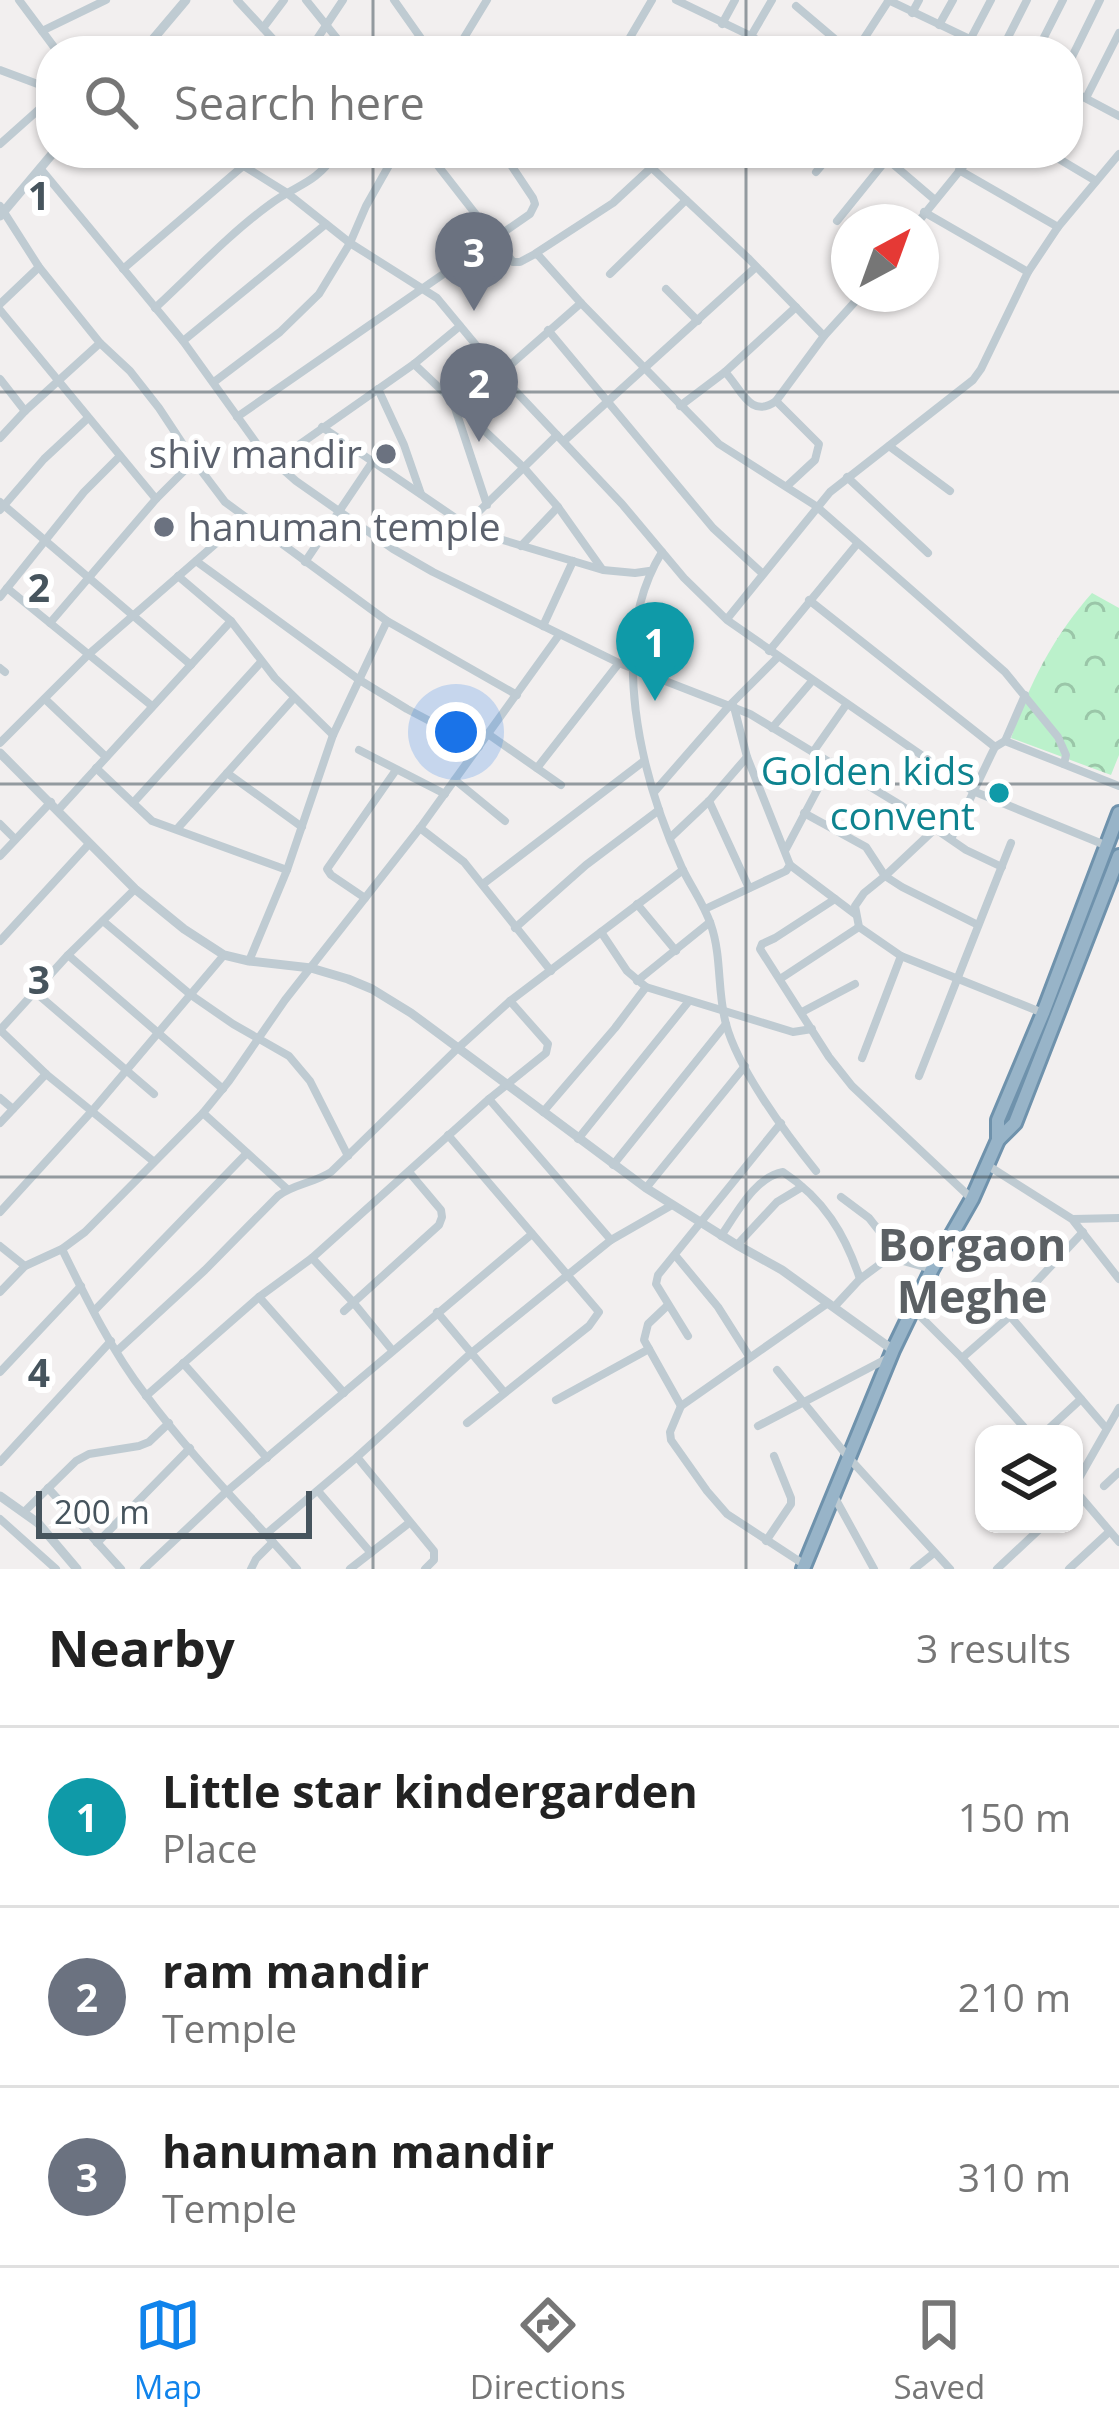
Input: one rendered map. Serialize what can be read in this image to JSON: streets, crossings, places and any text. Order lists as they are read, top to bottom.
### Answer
{
  "districts": ["Borgaon Meghe"],
  "places": ["shiv mandir", "hanuman temple", "Golden kids convent"],
  "scale_bar": "200 m",
  "north": "top right",
  "page": {
    "search": "Search here",
    "pins": ["3", "2", "1"],
    "scale": "200 m",
    "heading": ["Nearby", "3 results"],
    "list": [
      {
        "mark": "1",
        "name": "Little star kindergarden",
        "note": "Place",
        "value": "150 m"
      },
      {
        "mark": "2",
        "name": "ram mandir",
        "note": "Temple",
        "value": "210 m"
      },
      {
        "mark": "3",
        "name": "hanuman mandir",
        "note": "Temple",
        "value": "310 m"
      }
    ],
    "nav": ["Map", "Directions", "Saved"]
  },
  "grid": {
    "rows": [
      "1",
      "2",
      "3",
      "4"
    ]
  }
}
